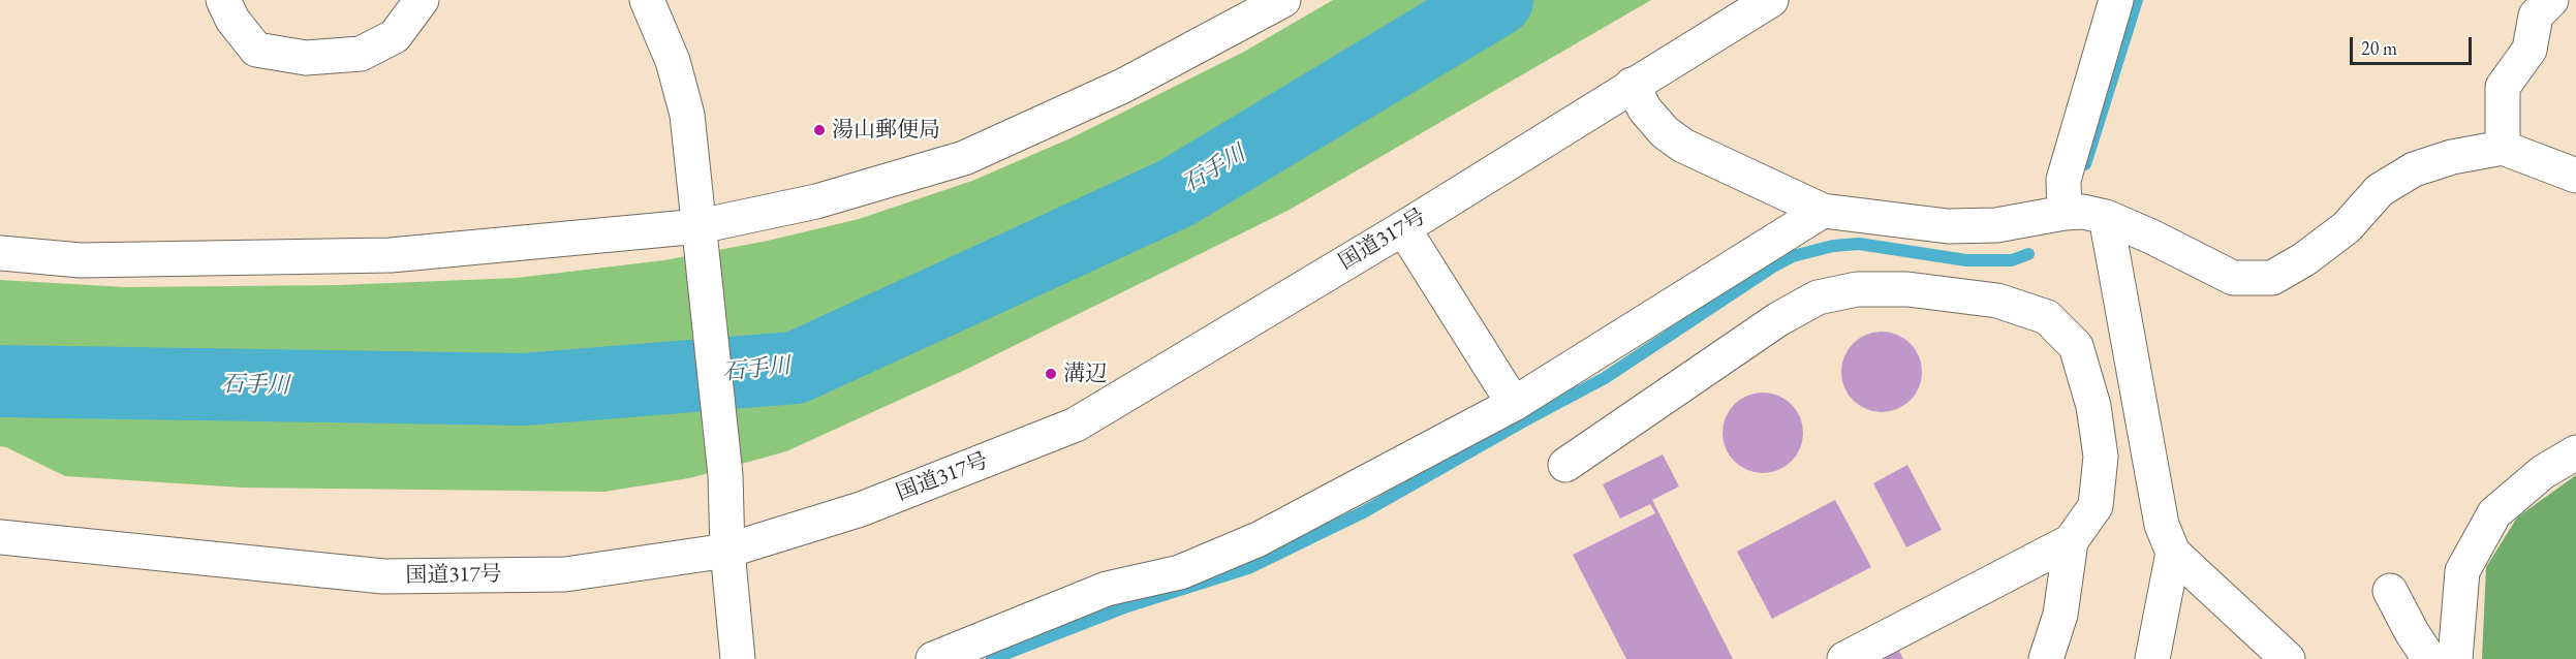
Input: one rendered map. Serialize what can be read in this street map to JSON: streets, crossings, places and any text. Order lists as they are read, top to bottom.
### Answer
{
  "streets": {
    "main road": ["国道317号"]
  },
  "water": ["石手川"],
  "places": ["湯山郵便局", "溝辺"],
  "scale_bar": "20 m"
}
